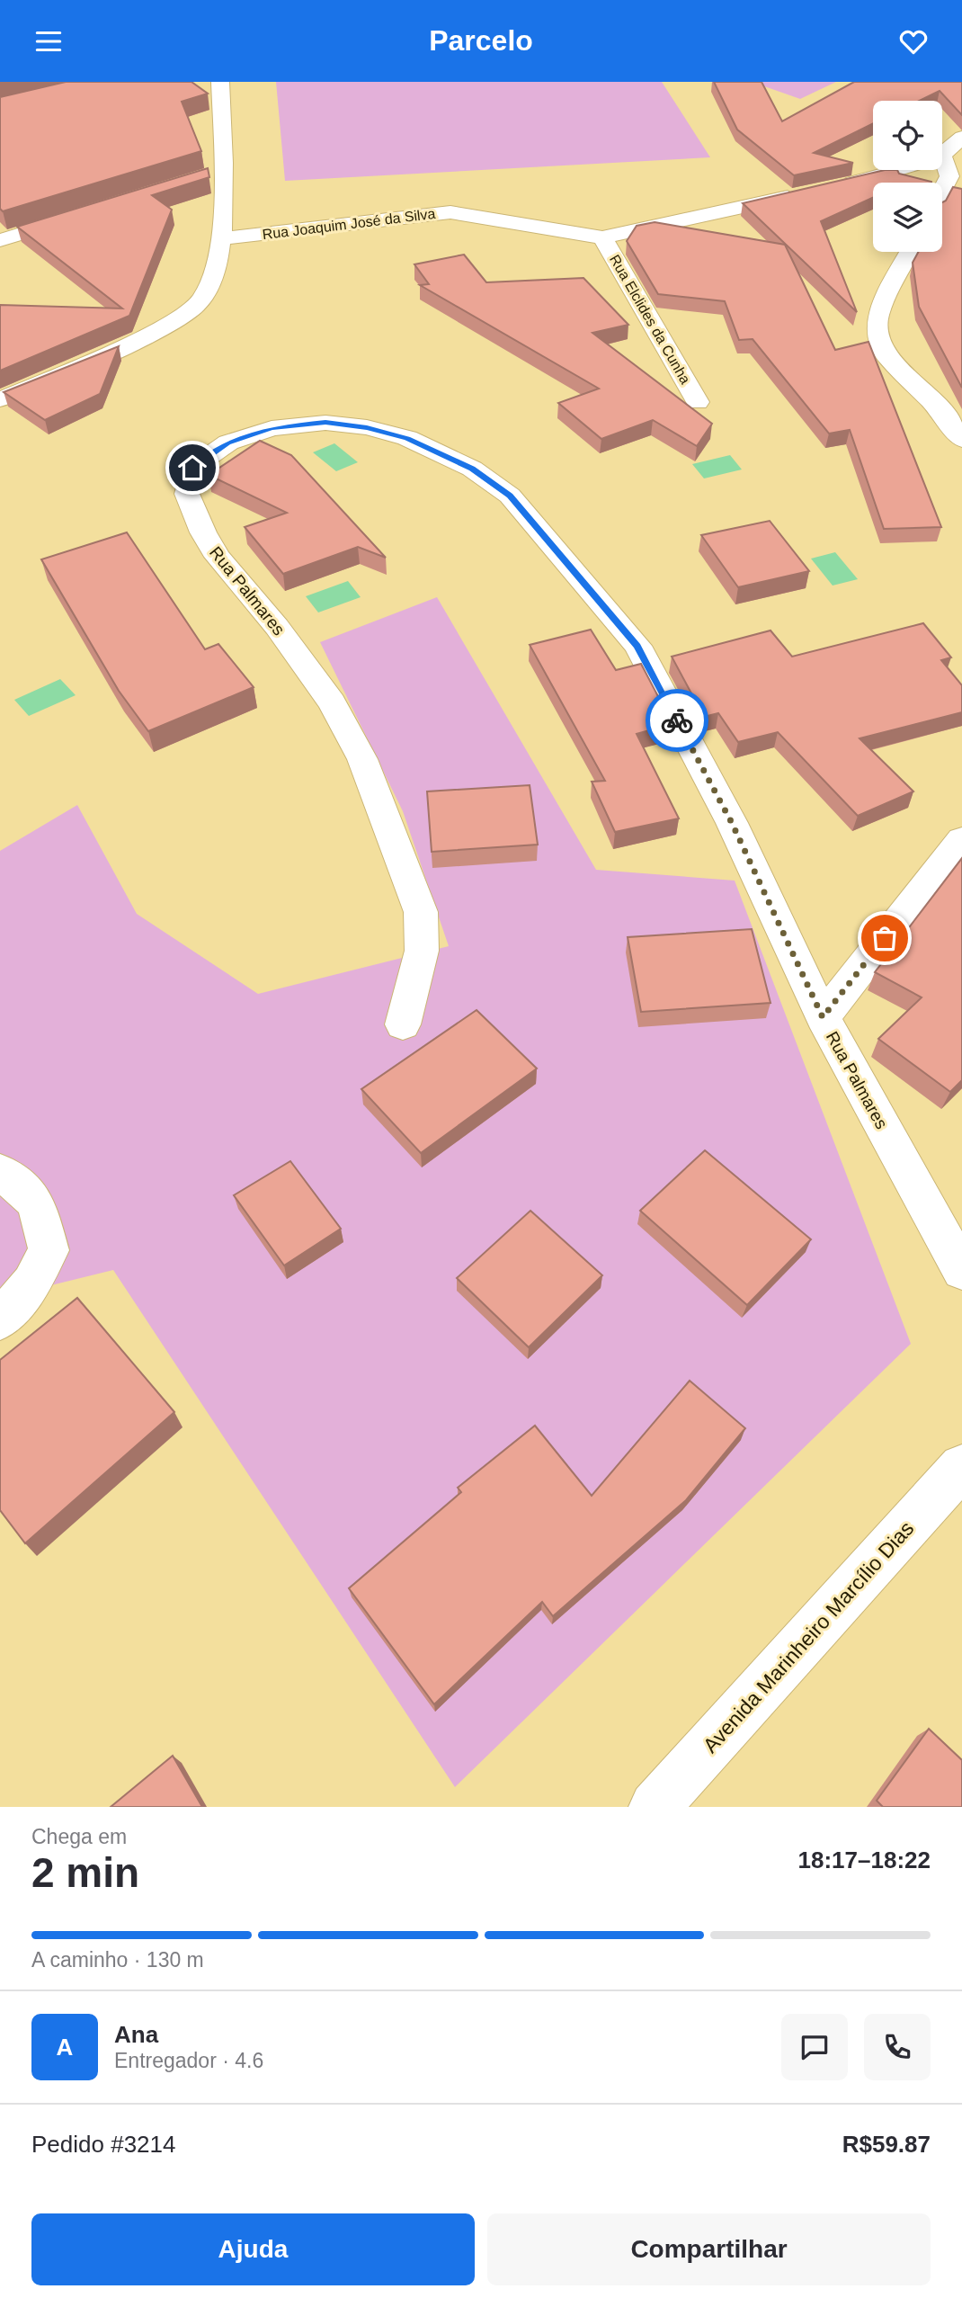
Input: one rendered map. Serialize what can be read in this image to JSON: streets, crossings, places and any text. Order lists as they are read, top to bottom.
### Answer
{
  "streets": {
    "street": [
      "Rua Joaquim José da Silva",
      "Rua Elclides da Cunha",
      "Rua Palmares",
      "Avenida Marinheiro Marcílio Dias"
    ]
  },
  "crossings": [
    ["Rua Joaquim José da Silva", "Rua Elclides da Cunha"]
  ],
  "page": {
    "header": "Parcelo",
    "heading": ["2 min", "Chega em", "18:17–18:22"],
    "panel": [
      "Ana",
      "Entregador · 4.6",
      "Pedido #3214",
      "R$59.87"
    ],
    "bar": "A caminho · 130 m",
    "round": "A",
    "buttons": ["Ajuda", "Compartilhar"]
  }
}
